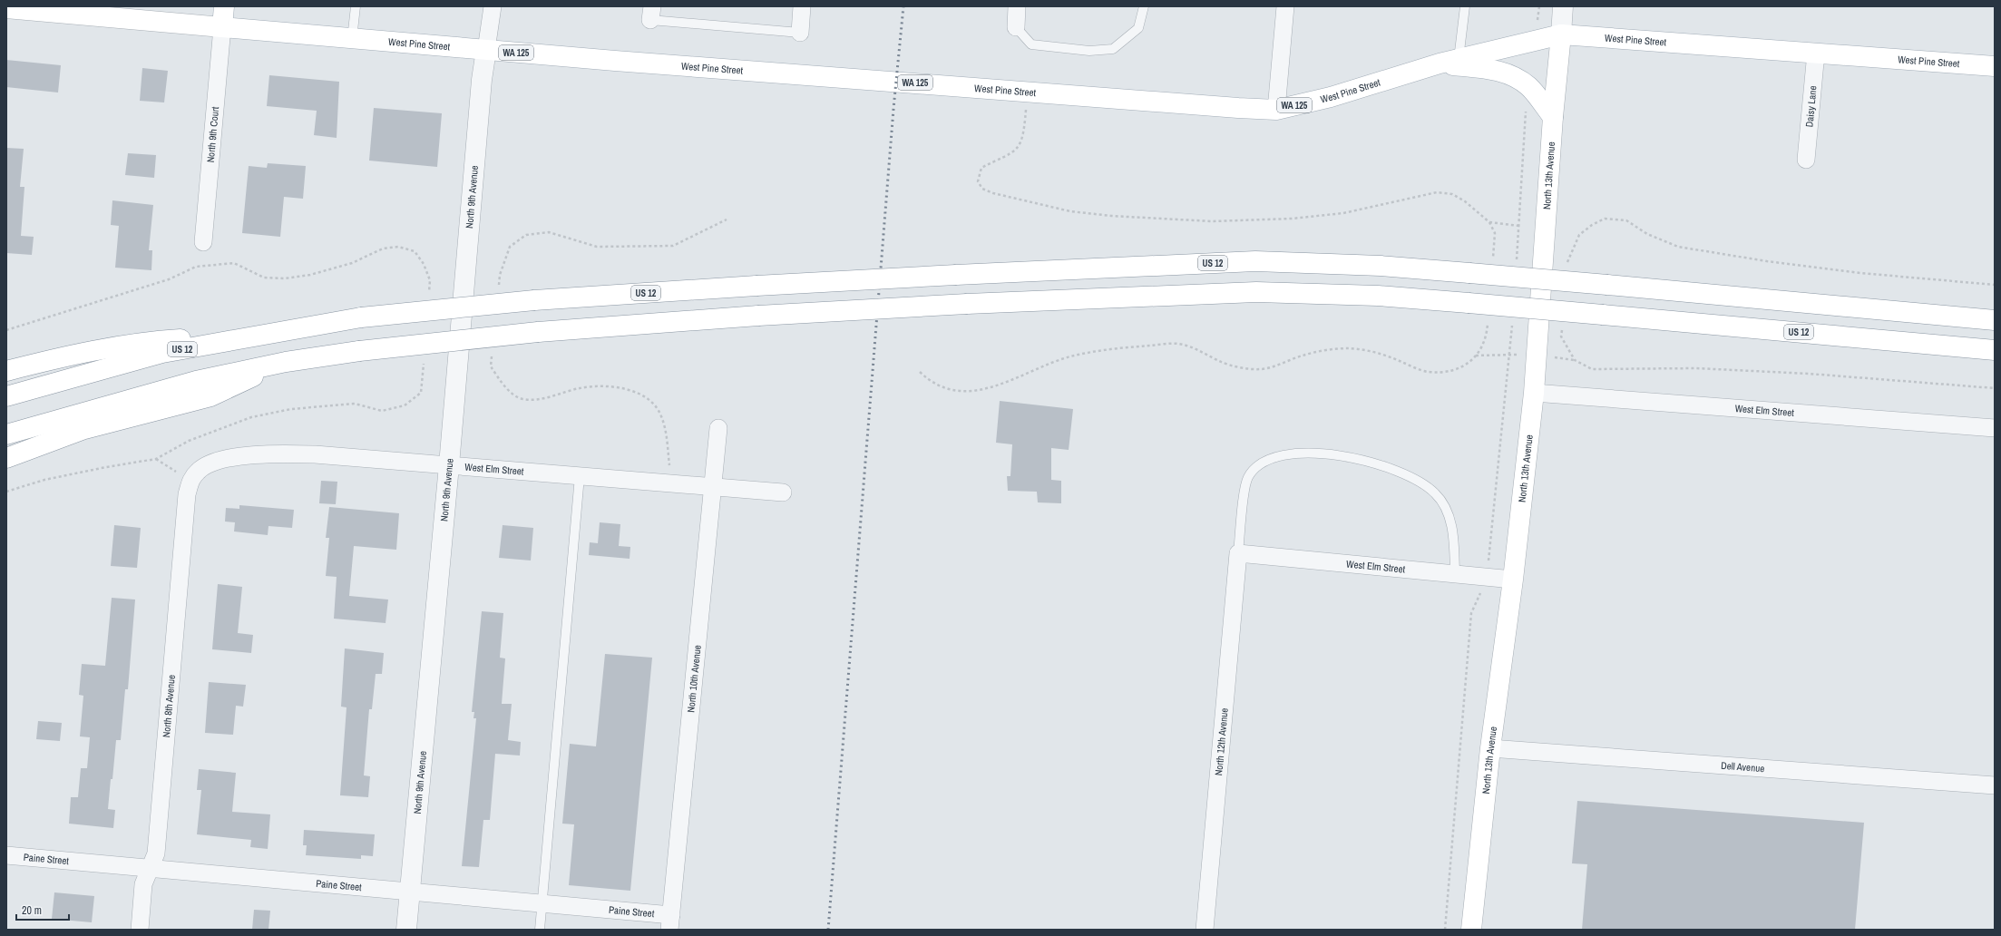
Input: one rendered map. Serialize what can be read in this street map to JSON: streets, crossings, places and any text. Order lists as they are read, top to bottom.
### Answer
{
  "streets": {
    "main road": [
      "West Pine Street",
      "WA 125",
      "North 13th Avenue",
      "US 12"
    ],
    "street": [
      "Daisy Lane",
      "North 9th Court",
      "North 9th Avenue",
      "West Elm Street",
      "North 10th Avenue",
      "North 8th Avenue",
      "North 12th Avenue",
      "Dell Avenue",
      "Paine Street"
    ]
  },
  "crossings": [
    ["West Pine Street", "WA 125"],
    ["West Pine Street", "Daisy Lane"],
    ["West Pine Street", "North 9th Court"],
    ["West Pine Street", "North 13th Avenue"],
    ["West Pine Street", "North 9th Avenue"],
    ["WA 125", "North 13th Avenue"],
    ["North 13th Avenue", "West Elm Street"],
    ["North 13th Avenue", "Dell Avenue"],
    ["North 9th Avenue", "West Elm Street"],
    ["North 9th Avenue", "Paine Street"],
    ["West Elm Street", "North 10th Avenue"],
    ["West Elm Street", "North 8th Avenue"],
    ["West Elm Street", "North 12th Avenue"],
    ["North 10th Avenue", "Paine Street"],
    ["North 8th Avenue", "Paine Street"]
  ],
  "scale_bar": "20 m"
}
